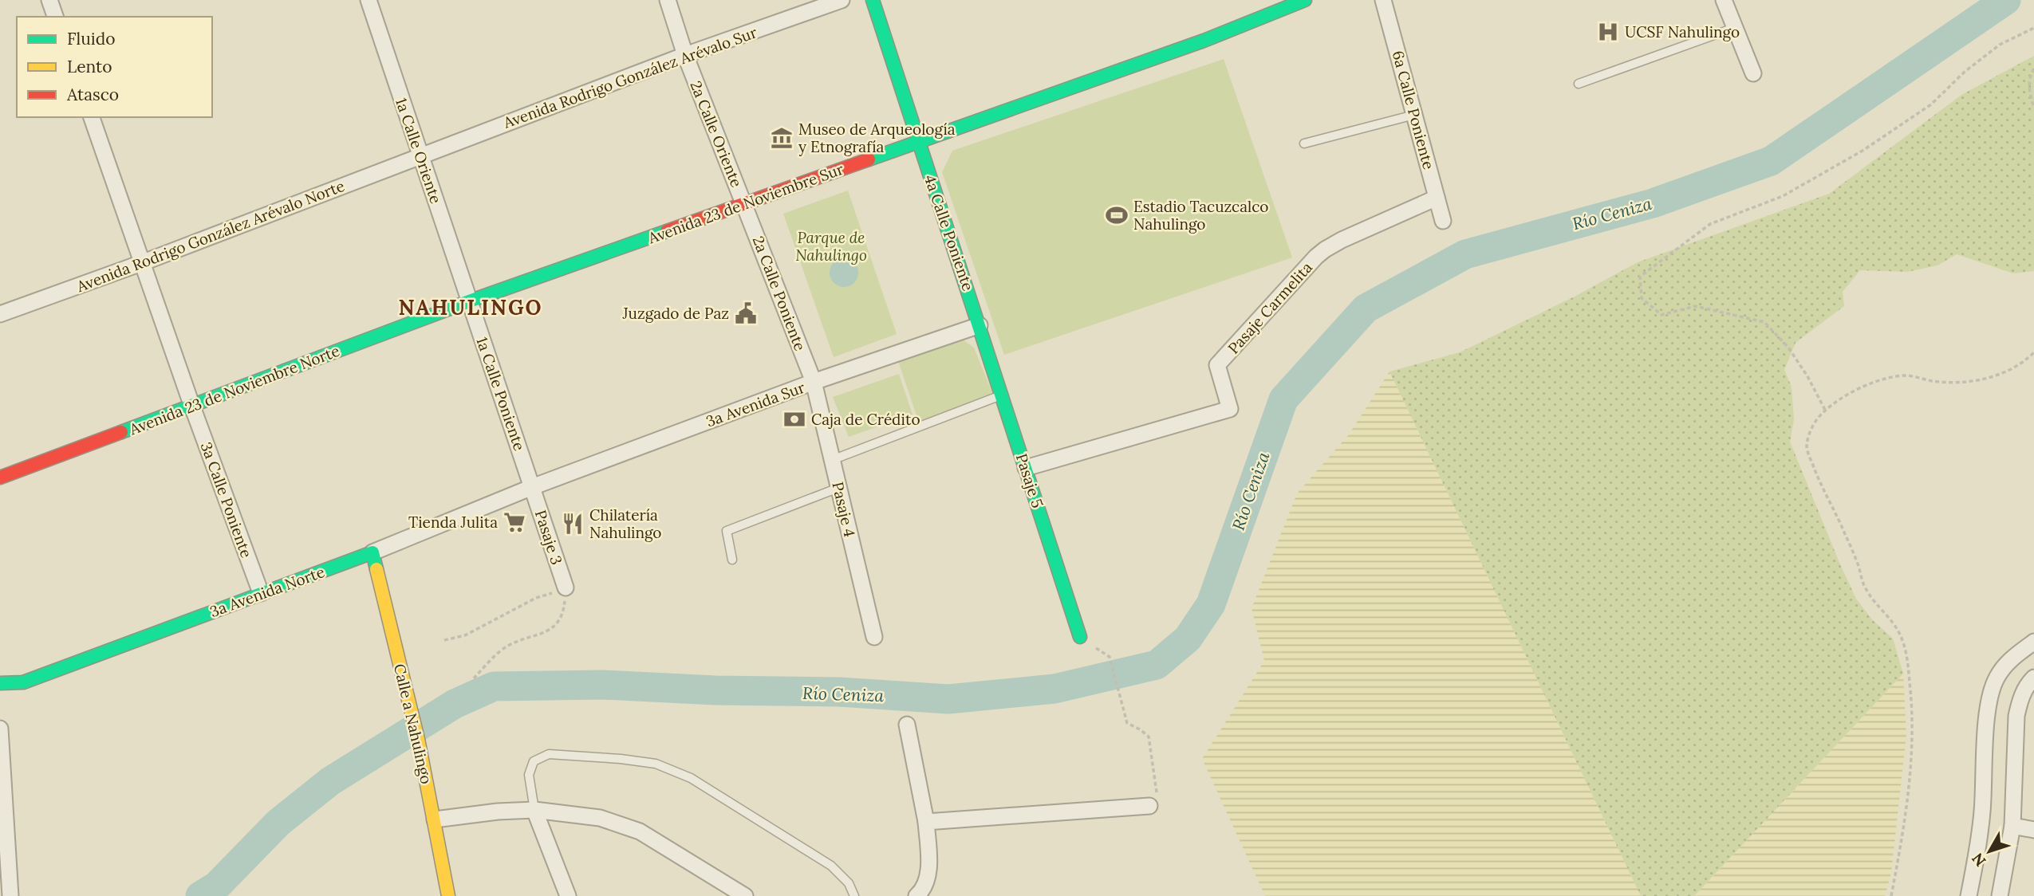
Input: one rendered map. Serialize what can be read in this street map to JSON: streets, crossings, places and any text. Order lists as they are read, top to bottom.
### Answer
{
  "streets": {
    "street": [
      "Avenida Rodrigo González Arévalo Sur",
      "6a Calle Poniente",
      "2a Calle Oriente",
      "1a Calle Oriente",
      "Avenida 23 de Noviembre Sur",
      "4a Calle Poniente",
      "Avenida Rodrigo González Arévalo Norte",
      "2a Calle Poniente",
      "Pasaje Carmelita",
      "Avenida 23 de Noviembre Norte",
      "1a Calle Poniente",
      "3a Avenida Sur",
      "Pasaje 5",
      "3a Calle Poniente",
      "Pasaje 4",
      "Pasaje 3",
      "3a Avenida Norte",
      "Calle a Nahulingo"
    ]
  },
  "crossings": [
    ["Avenida Rodrigo González Arévalo Sur", "2a Calle Oriente"],
    ["Avenida Rodrigo González Arévalo Sur", "1a Calle Oriente"],
    ["Avenida Rodrigo González Arévalo Sur", "Avenida Rodrigo González Arévalo Norte"],
    ["6a Calle Poniente", "Pasaje Carmelita"],
    ["2a Calle Oriente", "Avenida 23 de Noviembre Sur"],
    ["2a Calle Oriente", "2a Calle Poniente"],
    ["1a Calle Oriente", "Avenida 23 de Noviembre Sur"],
    ["1a Calle Oriente", "Avenida Rodrigo González Arévalo Norte"],
    ["1a Calle Oriente", "Avenida 23 de Noviembre Norte"],
    ["1a Calle Oriente", "1a Calle Poniente"],
    ["Avenida 23 de Noviembre Sur", "4a Calle Poniente"],
    ["Avenida 23 de Noviembre Sur", "2a Calle Poniente"],
    ["Avenida 23 de Noviembre Sur", "Avenida 23 de Noviembre Norte"],
    ["Avenida 23 de Noviembre Sur", "1a Calle Poniente"],
    ["4a Calle Poniente", "3a Avenida Sur"],
    ["4a Calle Poniente", "Pasaje 5"],
    ["Avenida Rodrigo González Arévalo Norte", "3a Calle Poniente"],
    ["2a Calle Poniente", "3a Avenida Sur"],
    ["2a Calle Poniente", "Pasaje 4"],
    ["Pasaje Carmelita", "Pasaje 5"],
    ["Avenida 23 de Noviembre Norte", "1a Calle Poniente"],
    ["Avenida 23 de Noviembre Norte", "3a Calle Poniente"],
    ["1a Calle Poniente", "3a Avenida Sur"],
    ["1a Calle Poniente", "Pasaje 3"],
    ["1a Calle Poniente", "3a Avenida Norte"],
    ["3a Avenida Sur", "Pasaje 5"],
    ["3a Avenida Sur", "Pasaje 4"],
    ["3a Avenida Sur", "Pasaje 3"],
    ["3a Avenida Sur", "3a Avenida Norte"],
    ["3a Calle Poniente", "3a Avenida Norte"],
    ["Pasaje 3", "3a Avenida Norte"],
    ["3a Avenida Norte", "Calle a Nahulingo"]
  ],
  "districts": ["NAHULINGO"],
  "water": ["Río Ceniza"],
  "parks": ["Parque de Nahulingo"],
  "places": {
    "hospital": ["UCSF Nahulingo"],
    "museum": ["Museo de Arqueología y Etnografía"],
    "sports": ["Estadio Tacuzcalco Nahulingo"],
    "public building": ["Juzgado de Paz"],
    "bank": ["Caja de Crédito"],
    "supermarket": ["Tienda Julita"],
    "restaurant": ["Chilatería Nahulingo"]
  },
  "legend": ["Fluido", "Lento", "Atasco"],
  "north": "bottom left"
}
